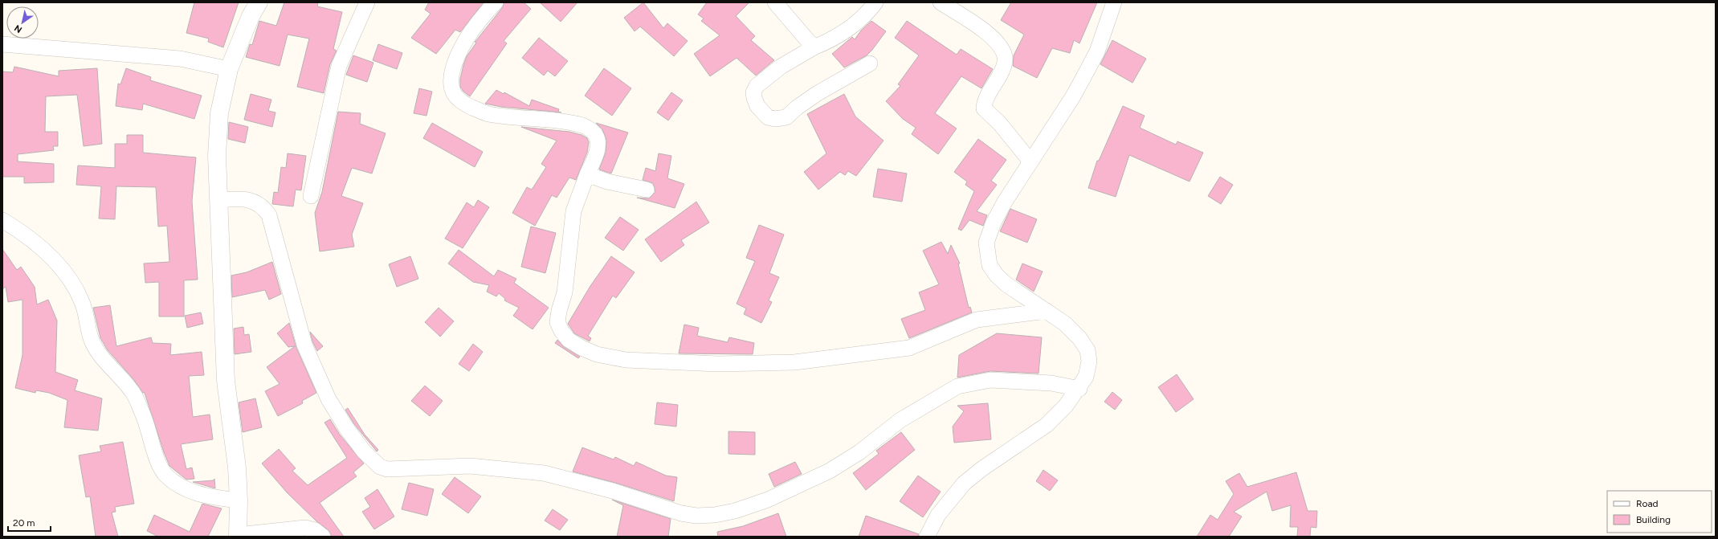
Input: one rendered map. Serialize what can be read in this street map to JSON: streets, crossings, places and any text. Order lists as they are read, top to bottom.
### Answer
{
  "legend": ["Road", "Building"],
  "scale_bar": "20 m",
  "north": "bottom left"
}
